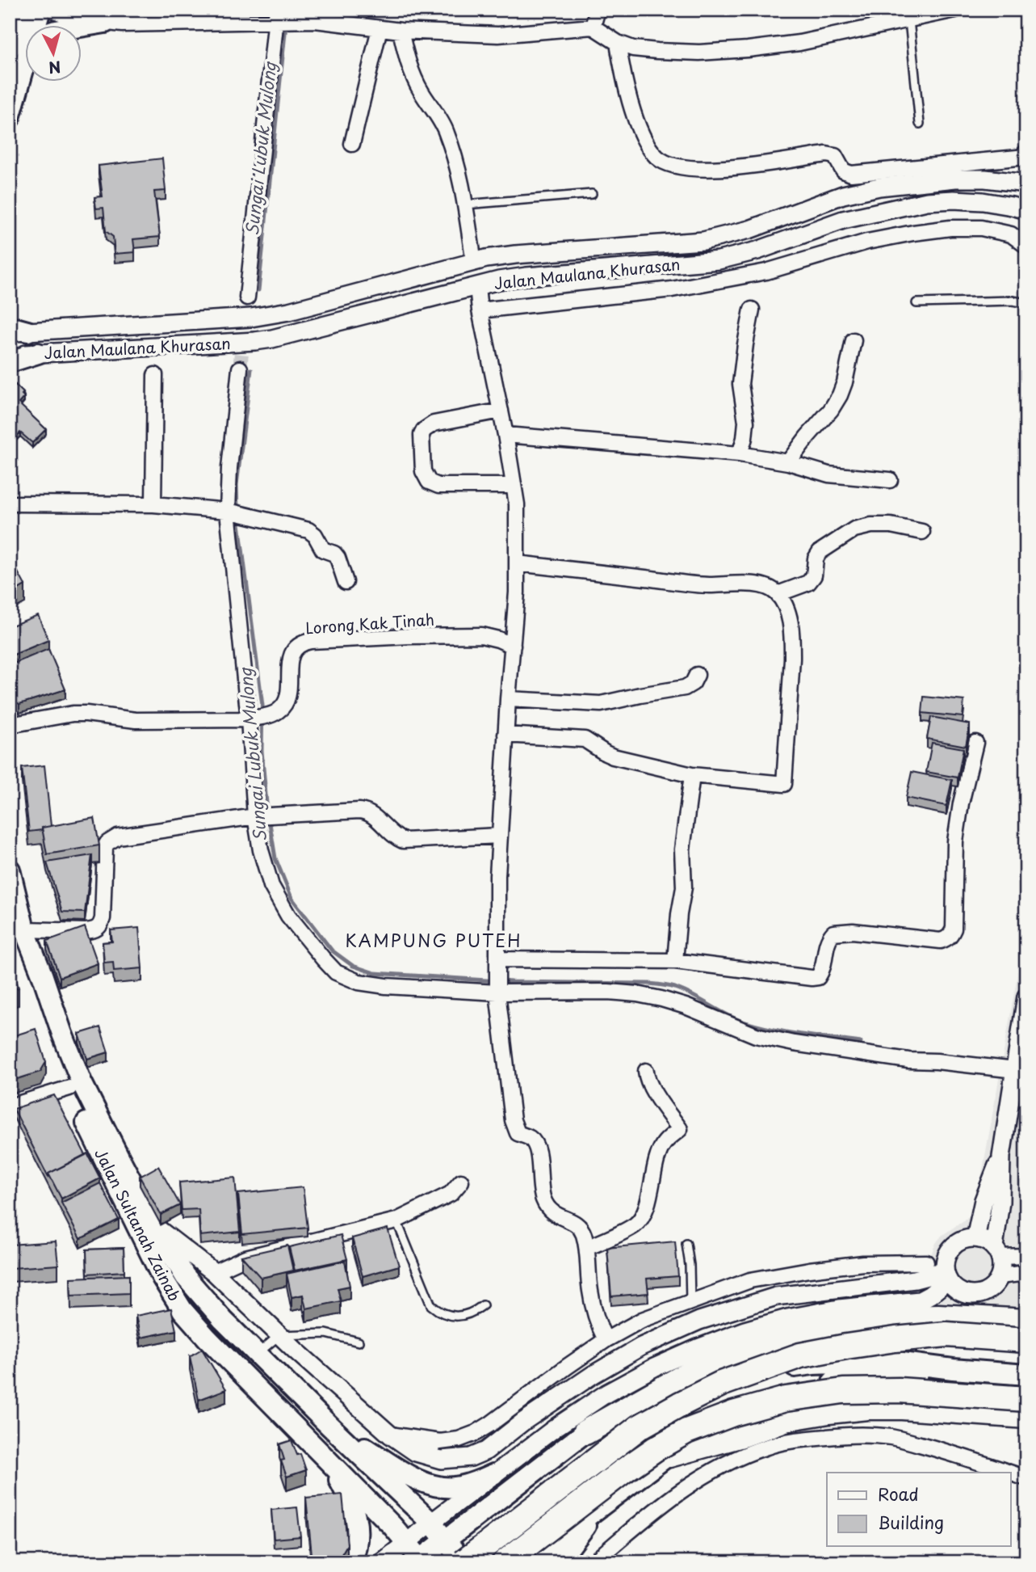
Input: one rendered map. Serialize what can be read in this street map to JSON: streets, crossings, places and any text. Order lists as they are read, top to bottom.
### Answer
{
  "streets": {
    "main road": ["Jalan Sultanah Zainab"],
    "street": ["Jalan Maulana Khurasan", "Lorong Kak Tinah"]
  },
  "districts": ["KAMPUNG PUTEH"],
  "water": ["Sungai Lubuk Mulong"],
  "legend": ["Road", "Building"],
  "north": "bottom"
}
